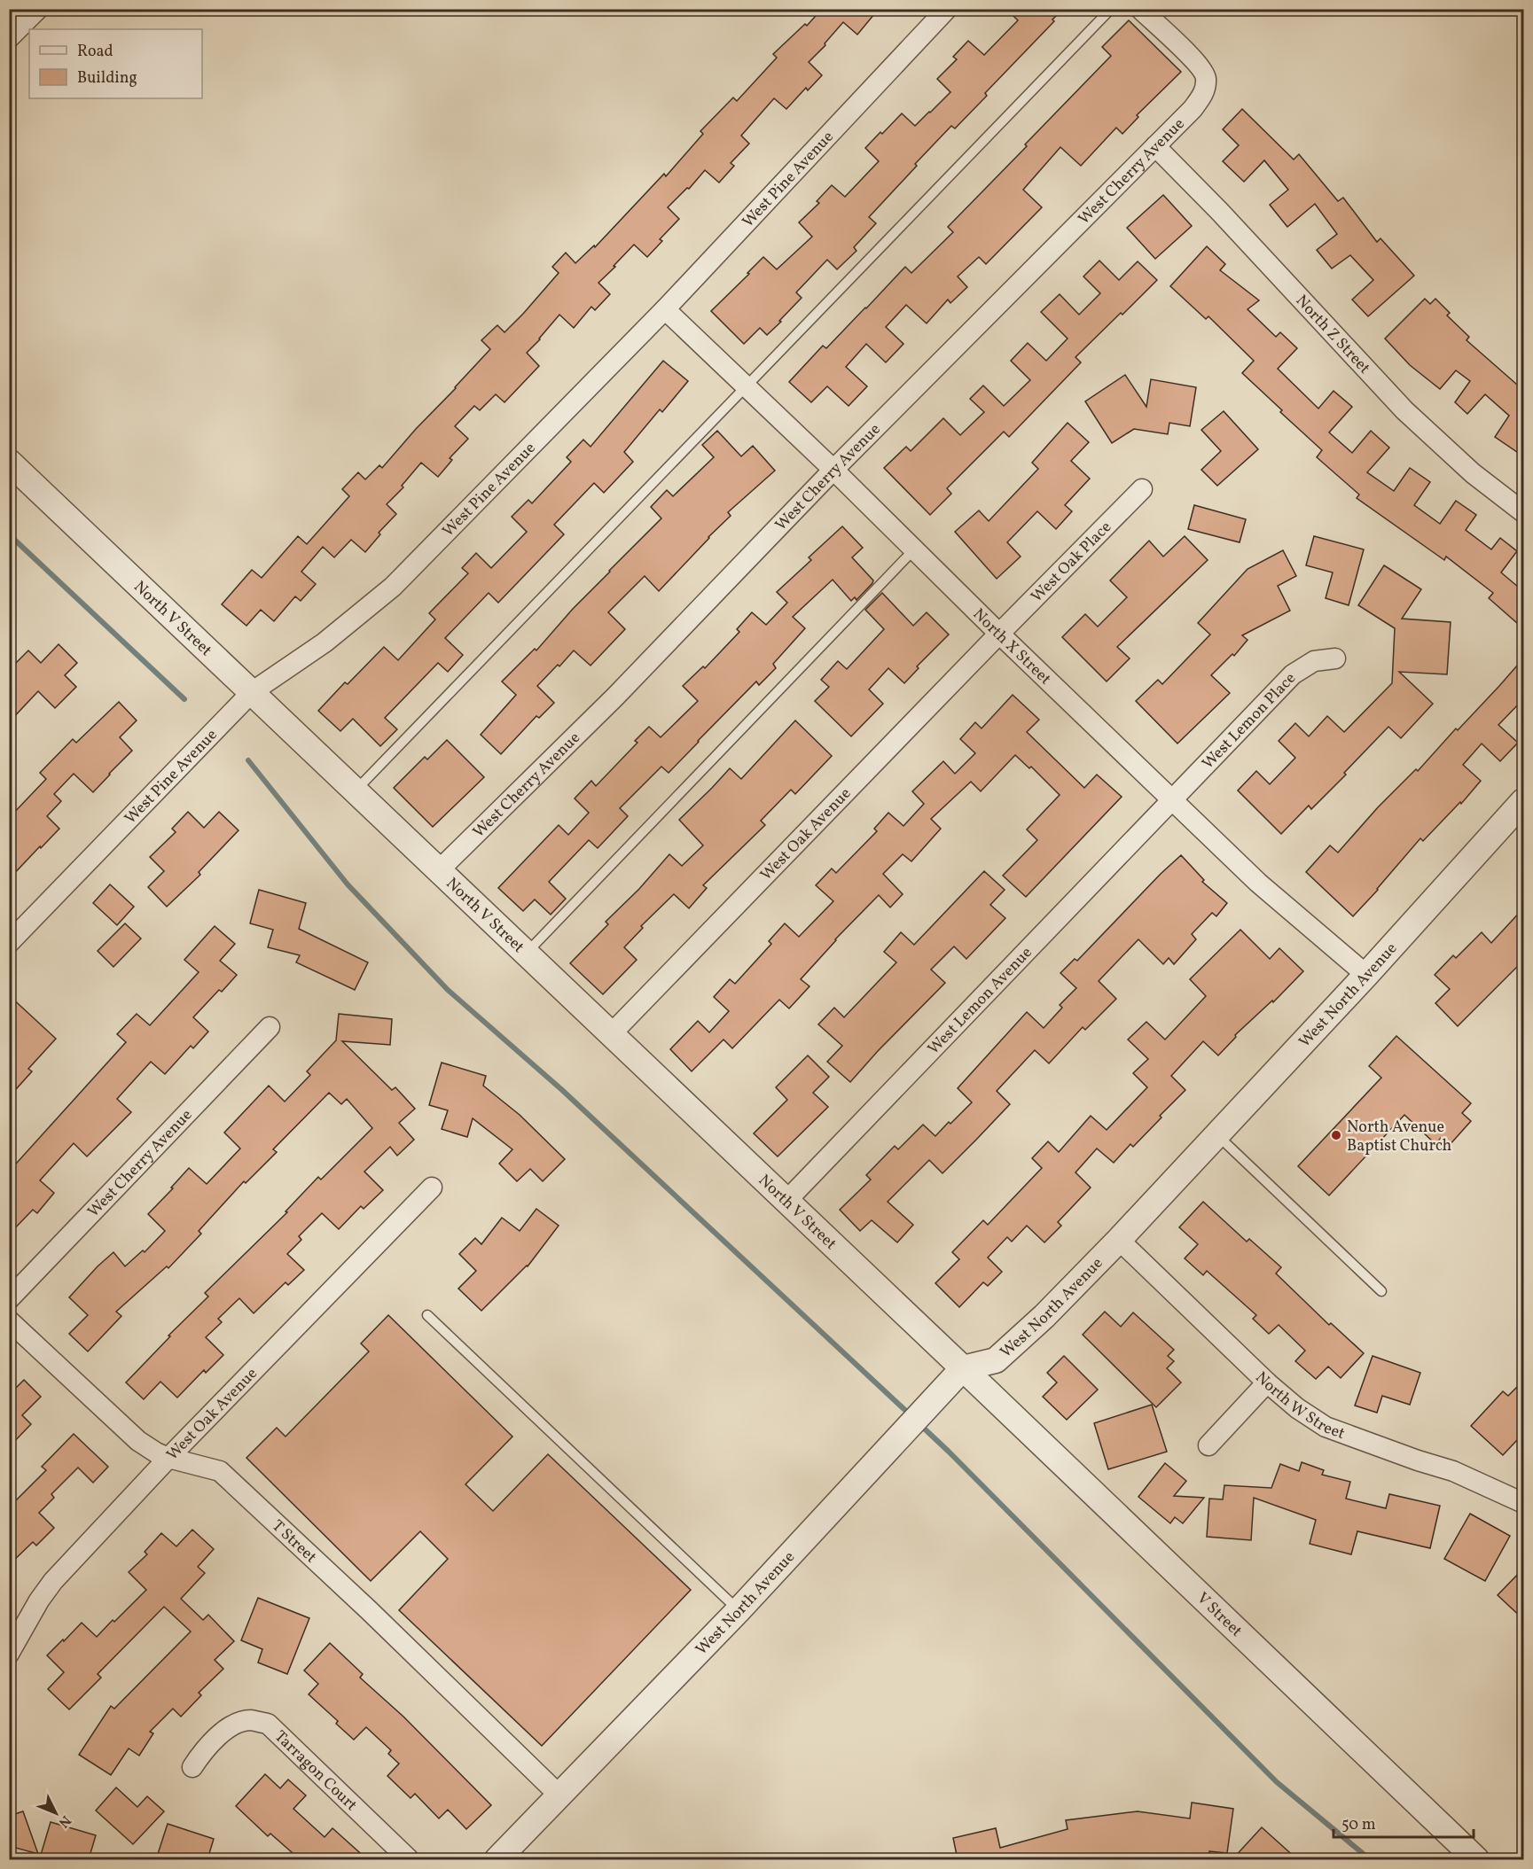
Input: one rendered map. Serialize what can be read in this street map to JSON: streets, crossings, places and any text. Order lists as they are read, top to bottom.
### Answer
{
  "streets": {
    "street": [
      "West Cherry Avenue",
      "West Pine Avenue",
      "North Z Street",
      "West Oak Place",
      "North V Street",
      "North X Street",
      "West Lemon Place",
      "West Oak Avenue",
      "West North Avenue",
      "West Lemon Avenue",
      "North W Street",
      "T Street",
      "V Street",
      "Tarragon Court"
    ]
  },
  "crossings": [
    ["West Cherry Avenue", "North Z Street"],
    ["West Cherry Avenue", "North V Street"],
    ["West Cherry Avenue", "North X Street"],
    ["West Pine Avenue", "North V Street"],
    ["West Pine Avenue", "North X Street"],
    ["West Oak Place", "North X Street"],
    ["West Oak Place", "West Oak Avenue"],
    ["North V Street", "West Oak Avenue"],
    ["North V Street", "West North Avenue"],
    ["North V Street", "West Lemon Avenue"],
    ["North V Street", "V Street"],
    ["North X Street", "West Lemon Place"],
    ["North X Street", "West Oak Avenue"],
    ["North X Street", "West North Avenue"],
    ["North X Street", "West Lemon Avenue"],
    ["West Lemon Place", "West Lemon Avenue"],
    ["West Oak Avenue", "T Street"],
    ["West North Avenue", "North W Street"],
    ["West North Avenue", "T Street"],
    ["West North Avenue", "V Street"]
  ],
  "places": ["North Avenue Baptist Church"],
  "legend": ["Road", "Building"],
  "scale_bar": "50 m",
  "north": "bottom right"
}
